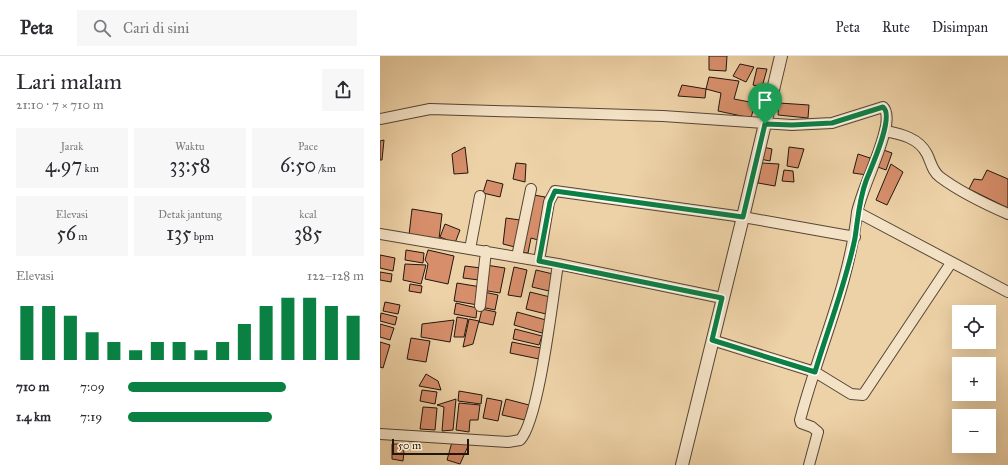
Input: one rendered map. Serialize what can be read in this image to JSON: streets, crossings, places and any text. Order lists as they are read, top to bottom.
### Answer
{
  "scale_bar": "50 m",
  "page": {
    "header": "Peta",
    "search": "Cari di sini",
    "nav": ["Peta", "Rute", "Disimpan"],
    "heading": ["Lari malam", "21:10 · 7 × 710 m"],
    "stats": [
      ["Jarak", "4.97 km"],
      ["Waktu", "33:58"],
      ["Pace", "6:50 /km"],
      ["Elevasi", "56 m"],
      ["Detak jantung", "135 bpm"],
      ["kcal", "385"]
    ],
    "chart": ["Elevasi", "122–128 m"],
    "map_buttons": ["+", "−"],
    "list": [
      {
        "name": "710 m",
        "note": "7:09"
      },
      {
        "name": "1.4 km",
        "note": "7:19"
      }
    ],
    "scale": "50 m"
  }
}
